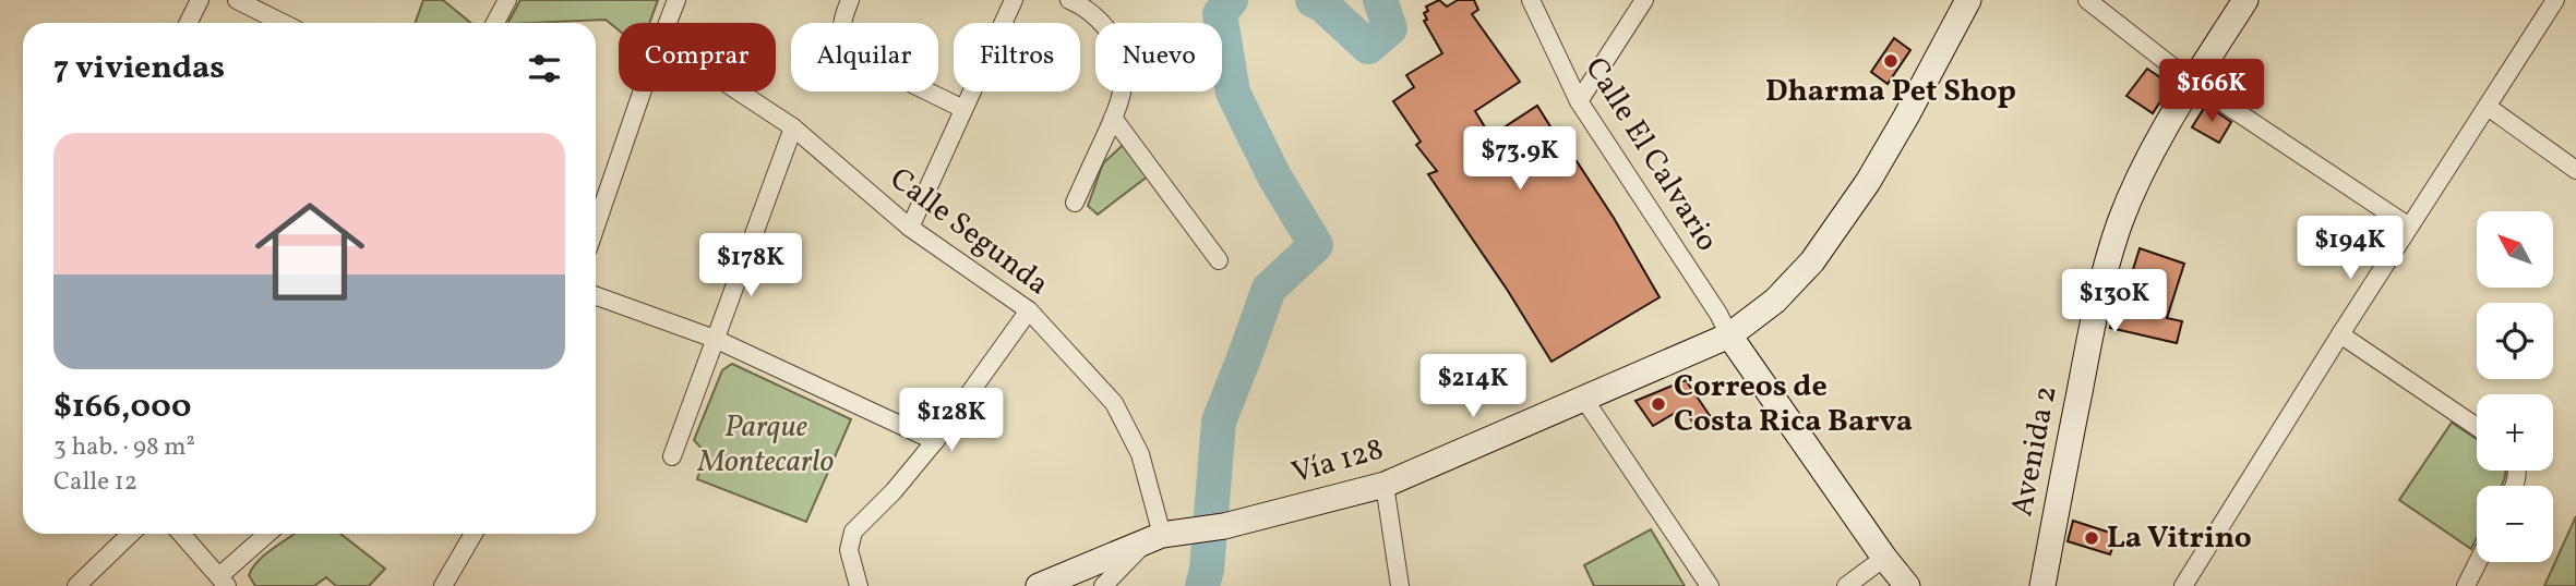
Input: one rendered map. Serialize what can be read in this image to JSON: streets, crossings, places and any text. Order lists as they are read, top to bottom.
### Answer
{
  "streets": {
    "main road": ["Avenida 2", "Vía 128"],
    "street": ["Calle El Calvario", "Calle Segunda"]
  },
  "crossings": [
    ["Calle El Calvario", "Vía 128"],
    ["Calle Segunda", "Vía 128"]
  ],
  "parks": ["Parque Montecarlo"],
  "places": ["Dharma Pet Shop", "Correos de Costa Rica Barva", "La Vitrino"],
  "north": "top left",
  "page": {
    "chip": [
      "Comprar",
      "Alquilar",
      "Filtros",
      "Nuevo"
    ],
    "heading": "7 viviendas",
    "price": [
      "$166K",
      "$73.9K",
      "$194K",
      "$178K",
      "$130K",
      "$214K",
      "$128K"
    ],
    "list": [
      {
        "name": "$166,000",
        "note": "3 hab. · 98 m² · Calle 12"
      }
    ],
    "map_buttons": ["+", "−"]
  }
}
